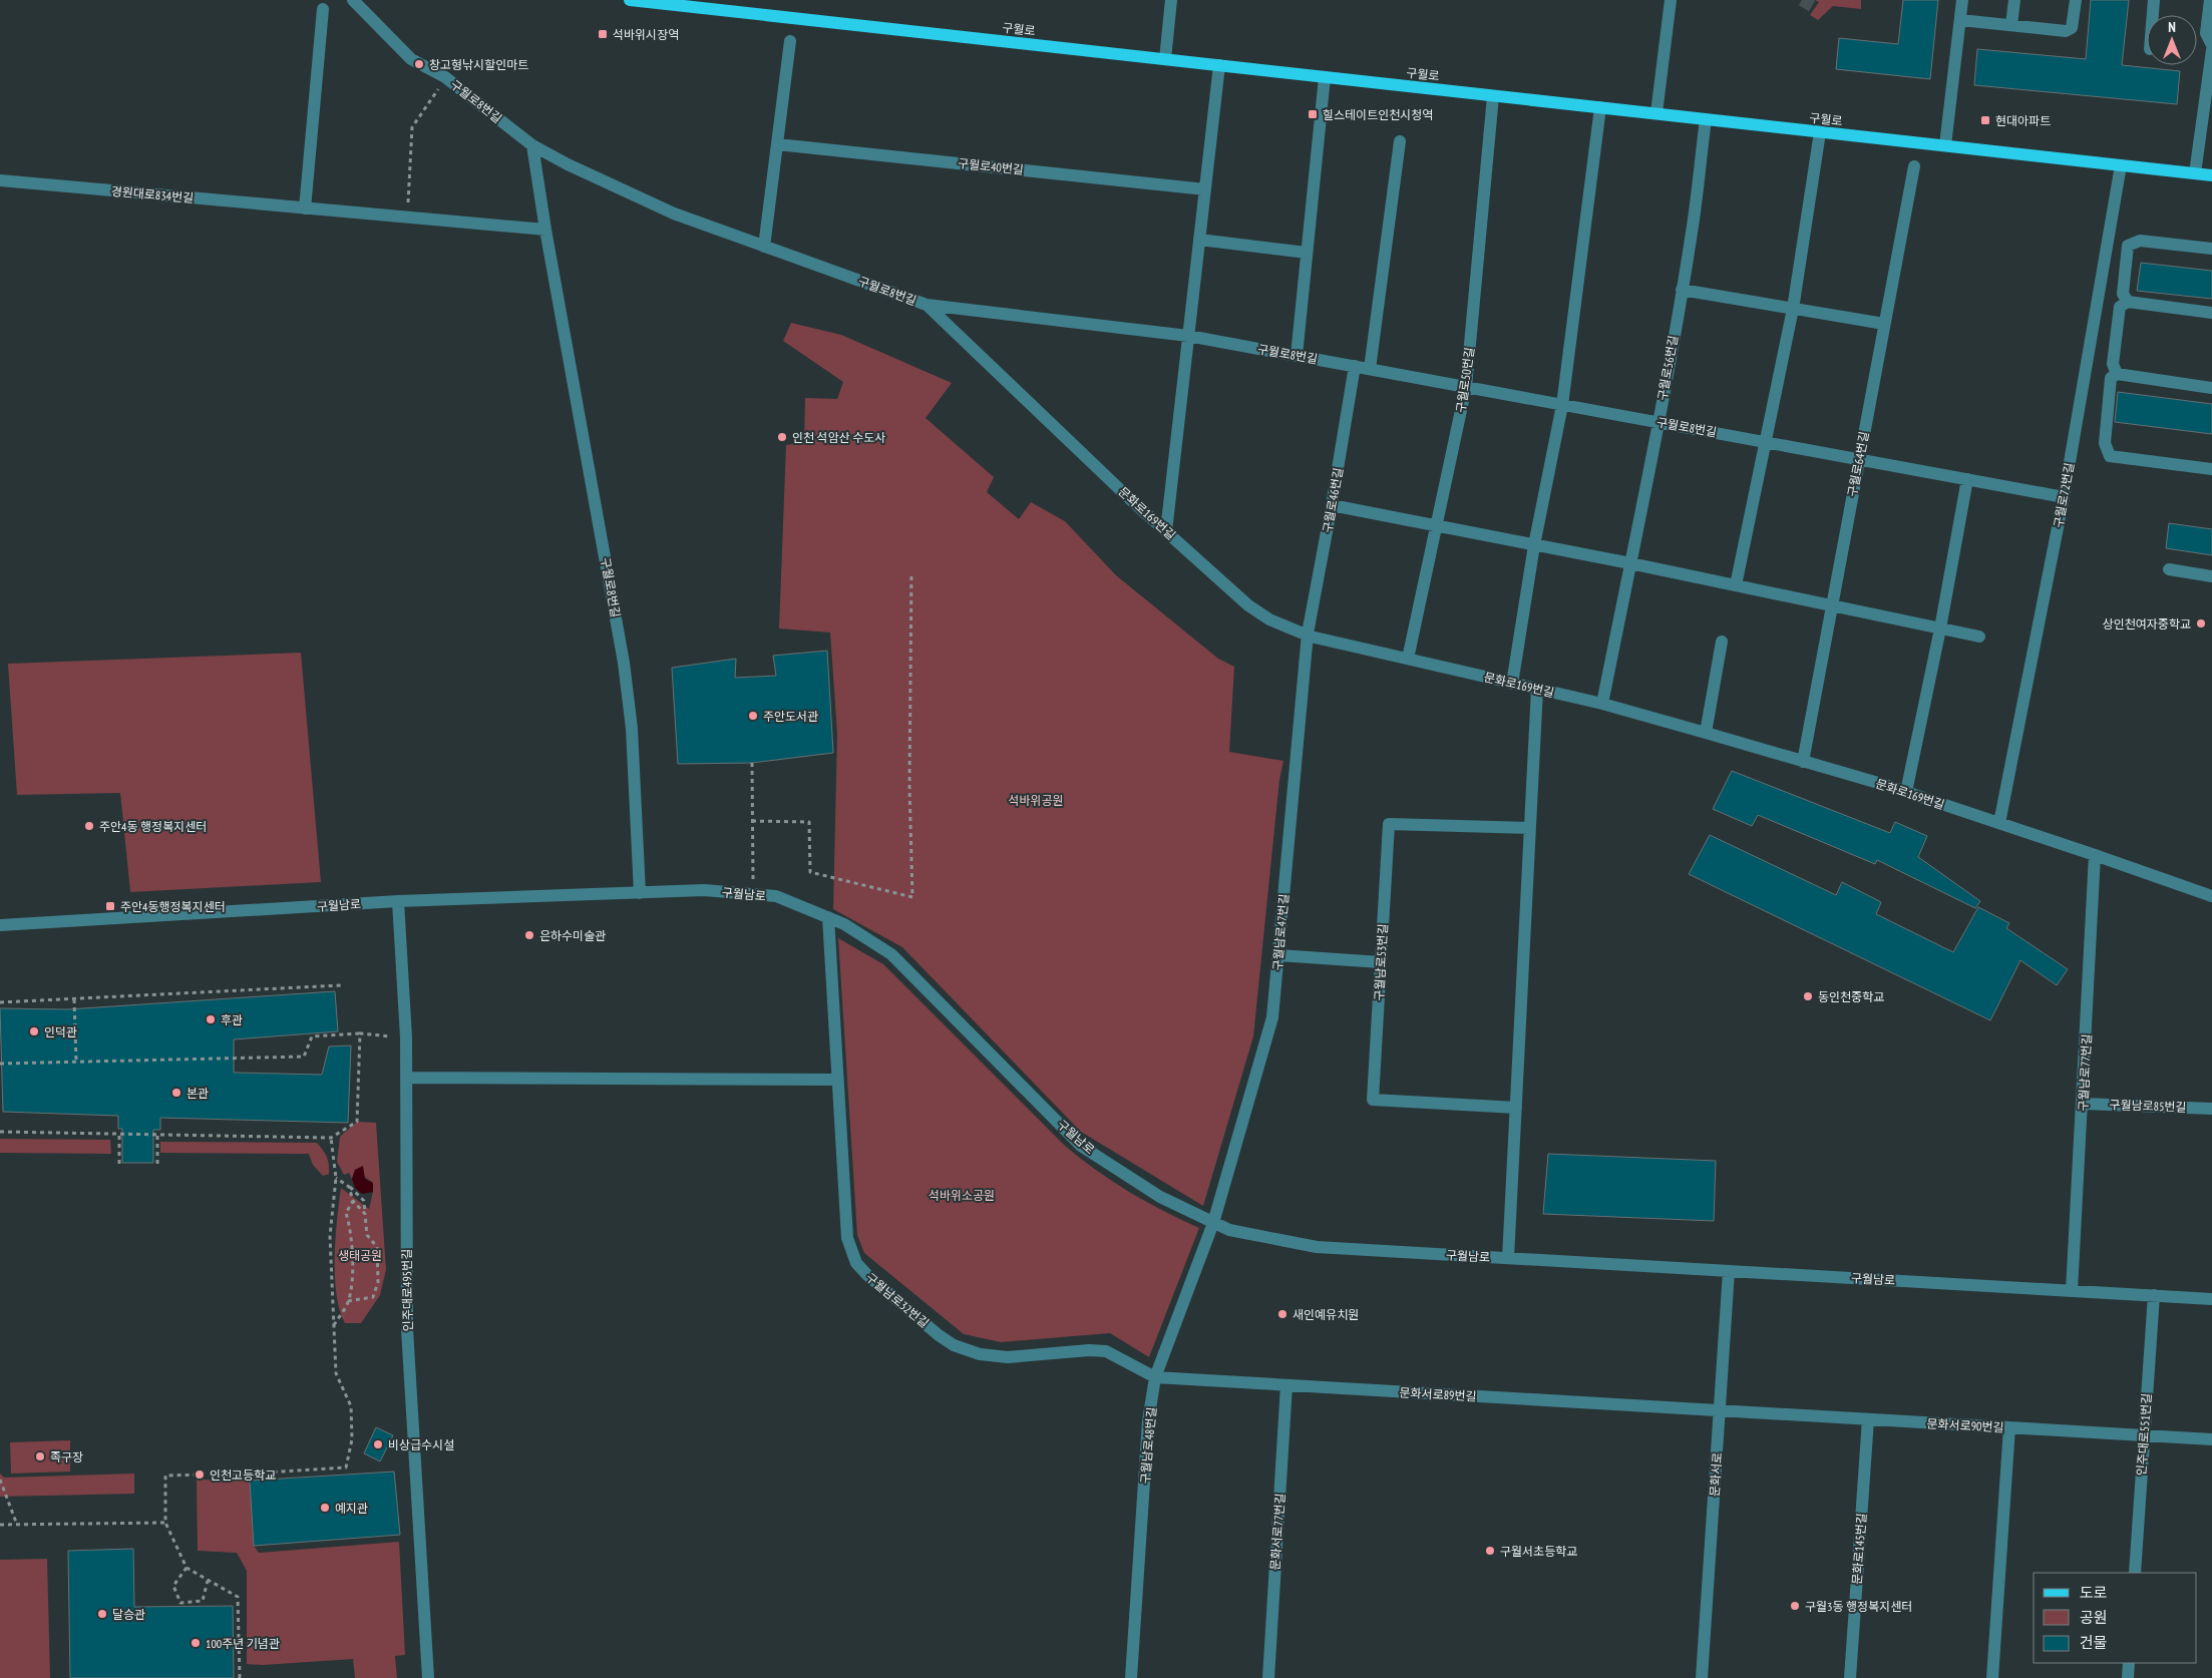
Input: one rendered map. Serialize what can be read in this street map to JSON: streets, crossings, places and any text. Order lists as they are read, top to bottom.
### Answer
{
  "streets": {
    "main road": ["구월로"],
    "street": [
      "구월로8번길",
      "구월로40번길",
      "경원대로834번길",
      "구월로56번길",
      "구월로50번길",
      "구월로64번길",
      "구월로72번길",
      "구월로46번길",
      "문화로169번길",
      "구월남로",
      "구월남로47번길",
      "구월남로53번길",
      "구월남로77번길",
      "구월남로85번길",
      "인주대로495번길",
      "구월남로32번길",
      "문화서로89번길",
      "문화서로90번길",
      "인주대로551번길",
      "구월남로48번길",
      "문화서로",
      "문화서로77번길",
      "문화로145번길"
    ]
  },
  "crossings": [
    ["구월로", "구월로56번길"],
    ["구월로", "구월로50번길"],
    ["구월로", "구월로72번길"],
    ["구월로8번길", "경원대로834번길"],
    ["구월로8번길", "구월로56번길"],
    ["구월로8번길", "구월로50번길"],
    ["구월로8번길", "구월로64번길"],
    ["구월로8번길", "구월로72번길"],
    ["구월로8번길", "구월로46번길"],
    ["구월로8번길", "문화로169번길"],
    ["구월로8번길", "구월남로"],
    ["구월로56번길", "문화로169번길"],
    ["구월로50번길", "문화로169번길"],
    ["구월로64번길", "문화로169번길"],
    ["구월로72번길", "문화로169번길"],
    ["구월로46번길", "문화로169번길"],
    ["구월로46번길", "구월남로47번길"],
    ["문화로169번길", "구월남로47번길"],
    ["문화로169번길", "구월남로77번길"],
    ["구월남로", "구월남로47번길"],
    ["구월남로", "구월남로77번길"],
    ["구월남로", "인주대로495번길"],
    ["구월남로", "구월남로32번길"],
    ["구월남로", "인주대로551번길"],
    ["구월남로", "구월남로48번길"],
    ["구월남로", "문화서로"],
    ["구월남로47번길", "구월남로48번길"],
    ["구월남로77번길", "구월남로85번길"],
    ["구월남로32번길", "문화서로89번길"],
    ["구월남로32번길", "구월남로48번길"],
    ["문화서로89번길", "문화서로90번길"],
    ["문화서로89번길", "구월남로48번길"],
    ["문화서로89번길", "문화서로"],
    ["문화서로89번길", "문화서로77번길"],
    ["문화서로90번길", "인주대로551번길"],
    ["문화서로90번길", "문화서로"],
    ["문화서로90번길", "문화로145번길"]
  ],
  "parks": ["석바위공원", "석바위소공원", "생태공원"],
  "places": {
    "transit": [
      "석바위시장역",
      "힐스테이트인천시청역",
      "현대아파트",
      "주안4동행정복지센터"
    ],
    "other": [
      "창고형낚시할인마트",
      "인천 석암산 수도사",
      "상인천여자중학교",
      "주안도서관",
      "주안4동 행정복지센터",
      "은하수미술관",
      "동인천중학교",
      "후관",
      "인덕관",
      "본관",
      "새인예유치원",
      "비상급수시설",
      "족구장",
      "인천고등학교",
      "예지관",
      "구월서초등학교",
      "구월3동 행정복지센터",
      "달승관",
      "100주년 기념관"
    ]
  },
  "legend": ["도로", "공원", "건물"],
  "north": "top"
}
